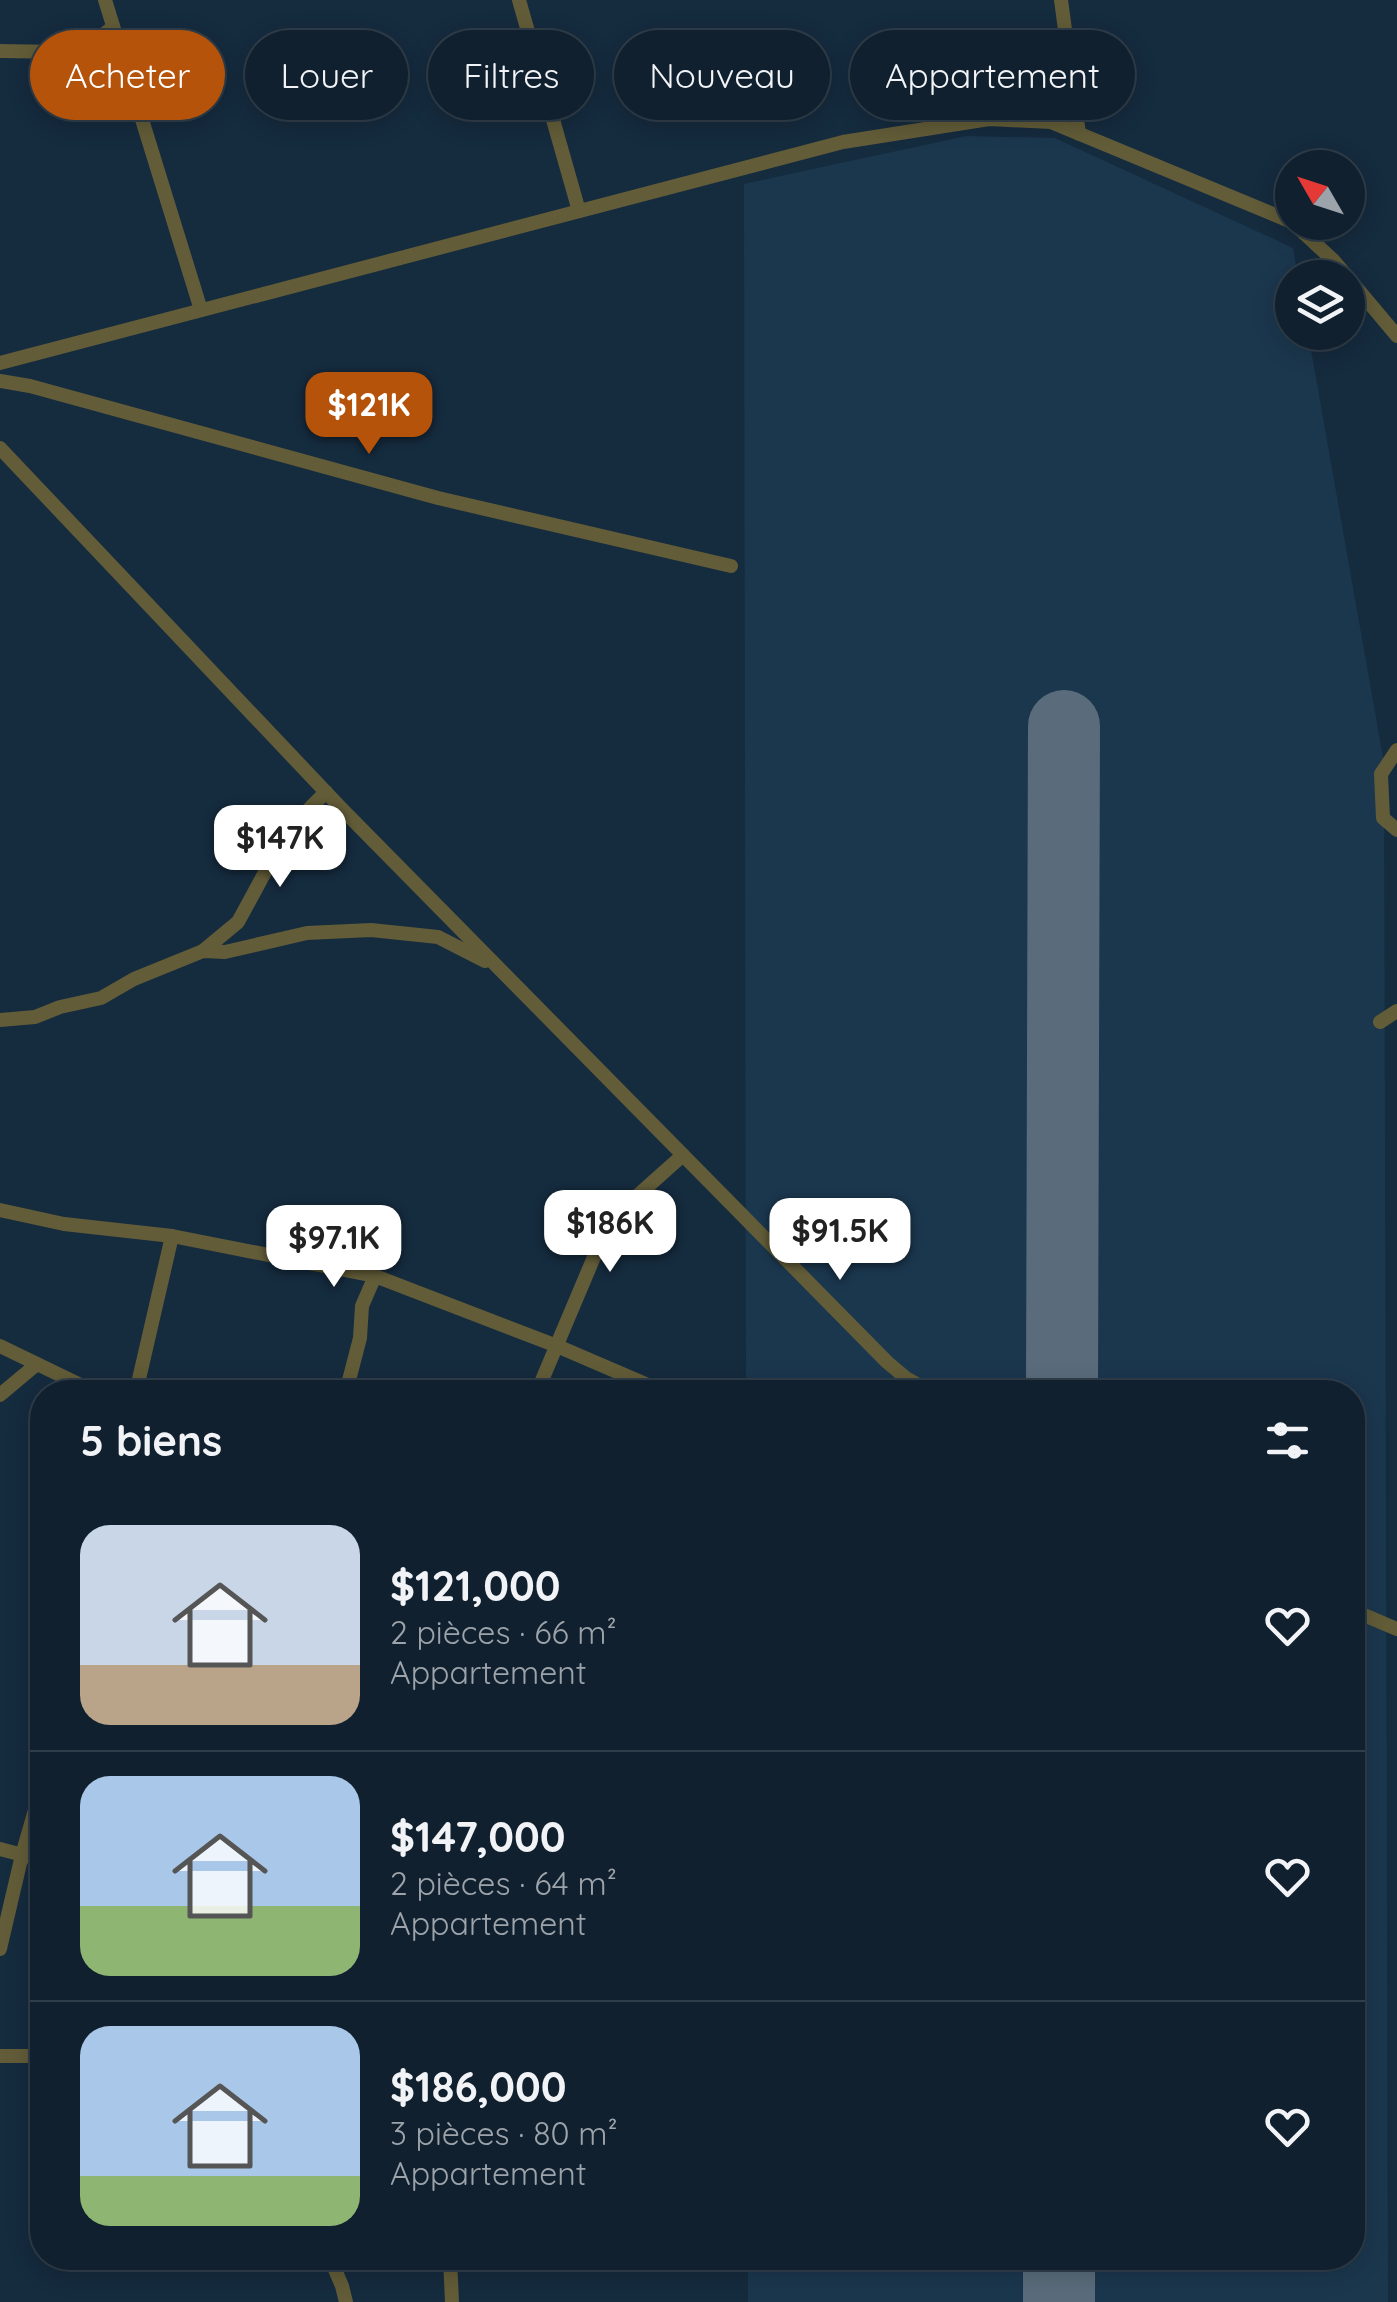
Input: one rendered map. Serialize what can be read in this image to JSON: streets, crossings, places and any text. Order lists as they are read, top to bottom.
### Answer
{
  "north": "top left",
  "page": {
    "chip": [
      "Acheter",
      "Louer",
      "Filtres",
      "Nouveau",
      "Appartement"
    ],
    "price": [
      "$121K",
      "$147K",
      "$186K",
      "$91.5K",
      "$97.1K"
    ],
    "heading": "5 biens",
    "list": [
      {
        "name": "$121,000",
        "note": "2 pièces · 66 m² · Appartement"
      },
      {
        "name": "$147,000",
        "note": "2 pièces · 64 m² · Appartement"
      },
      {
        "name": "$186,000",
        "note": "3 pièces · 80 m² · Appartement"
      }
    ]
  }
}
